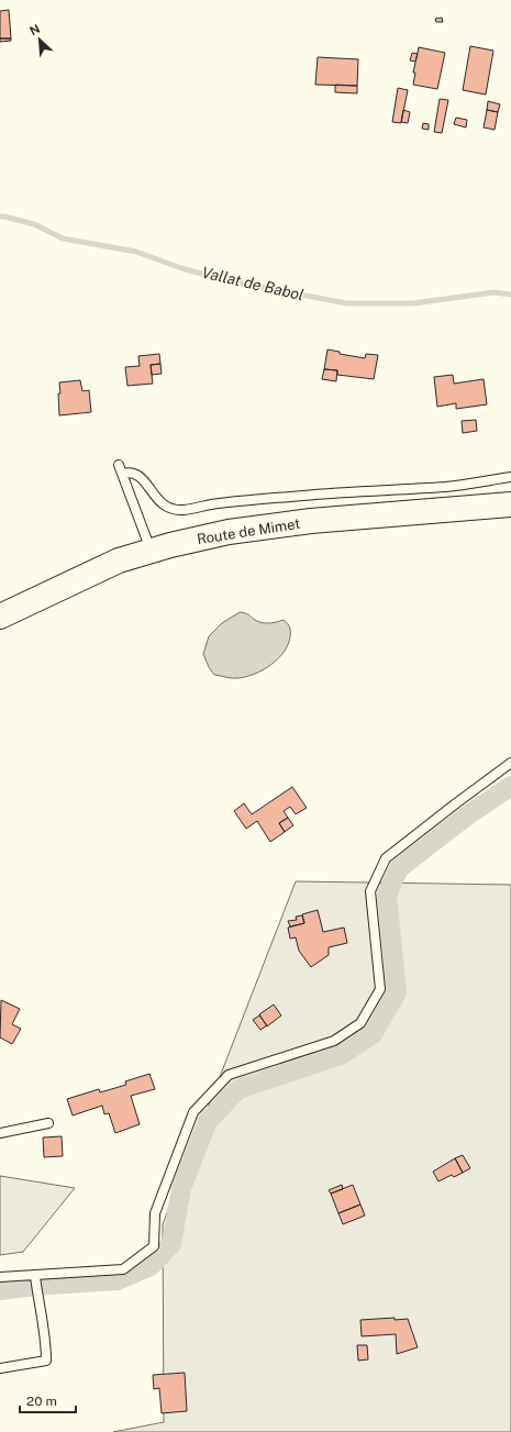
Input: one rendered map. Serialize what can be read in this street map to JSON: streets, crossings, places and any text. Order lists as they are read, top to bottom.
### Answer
{
  "streets": {
    "main road": ["Route de Mimet"]
  },
  "water": ["Vallat de Babol"],
  "scale_bar": "20 m",
  "north": "top left"
}
